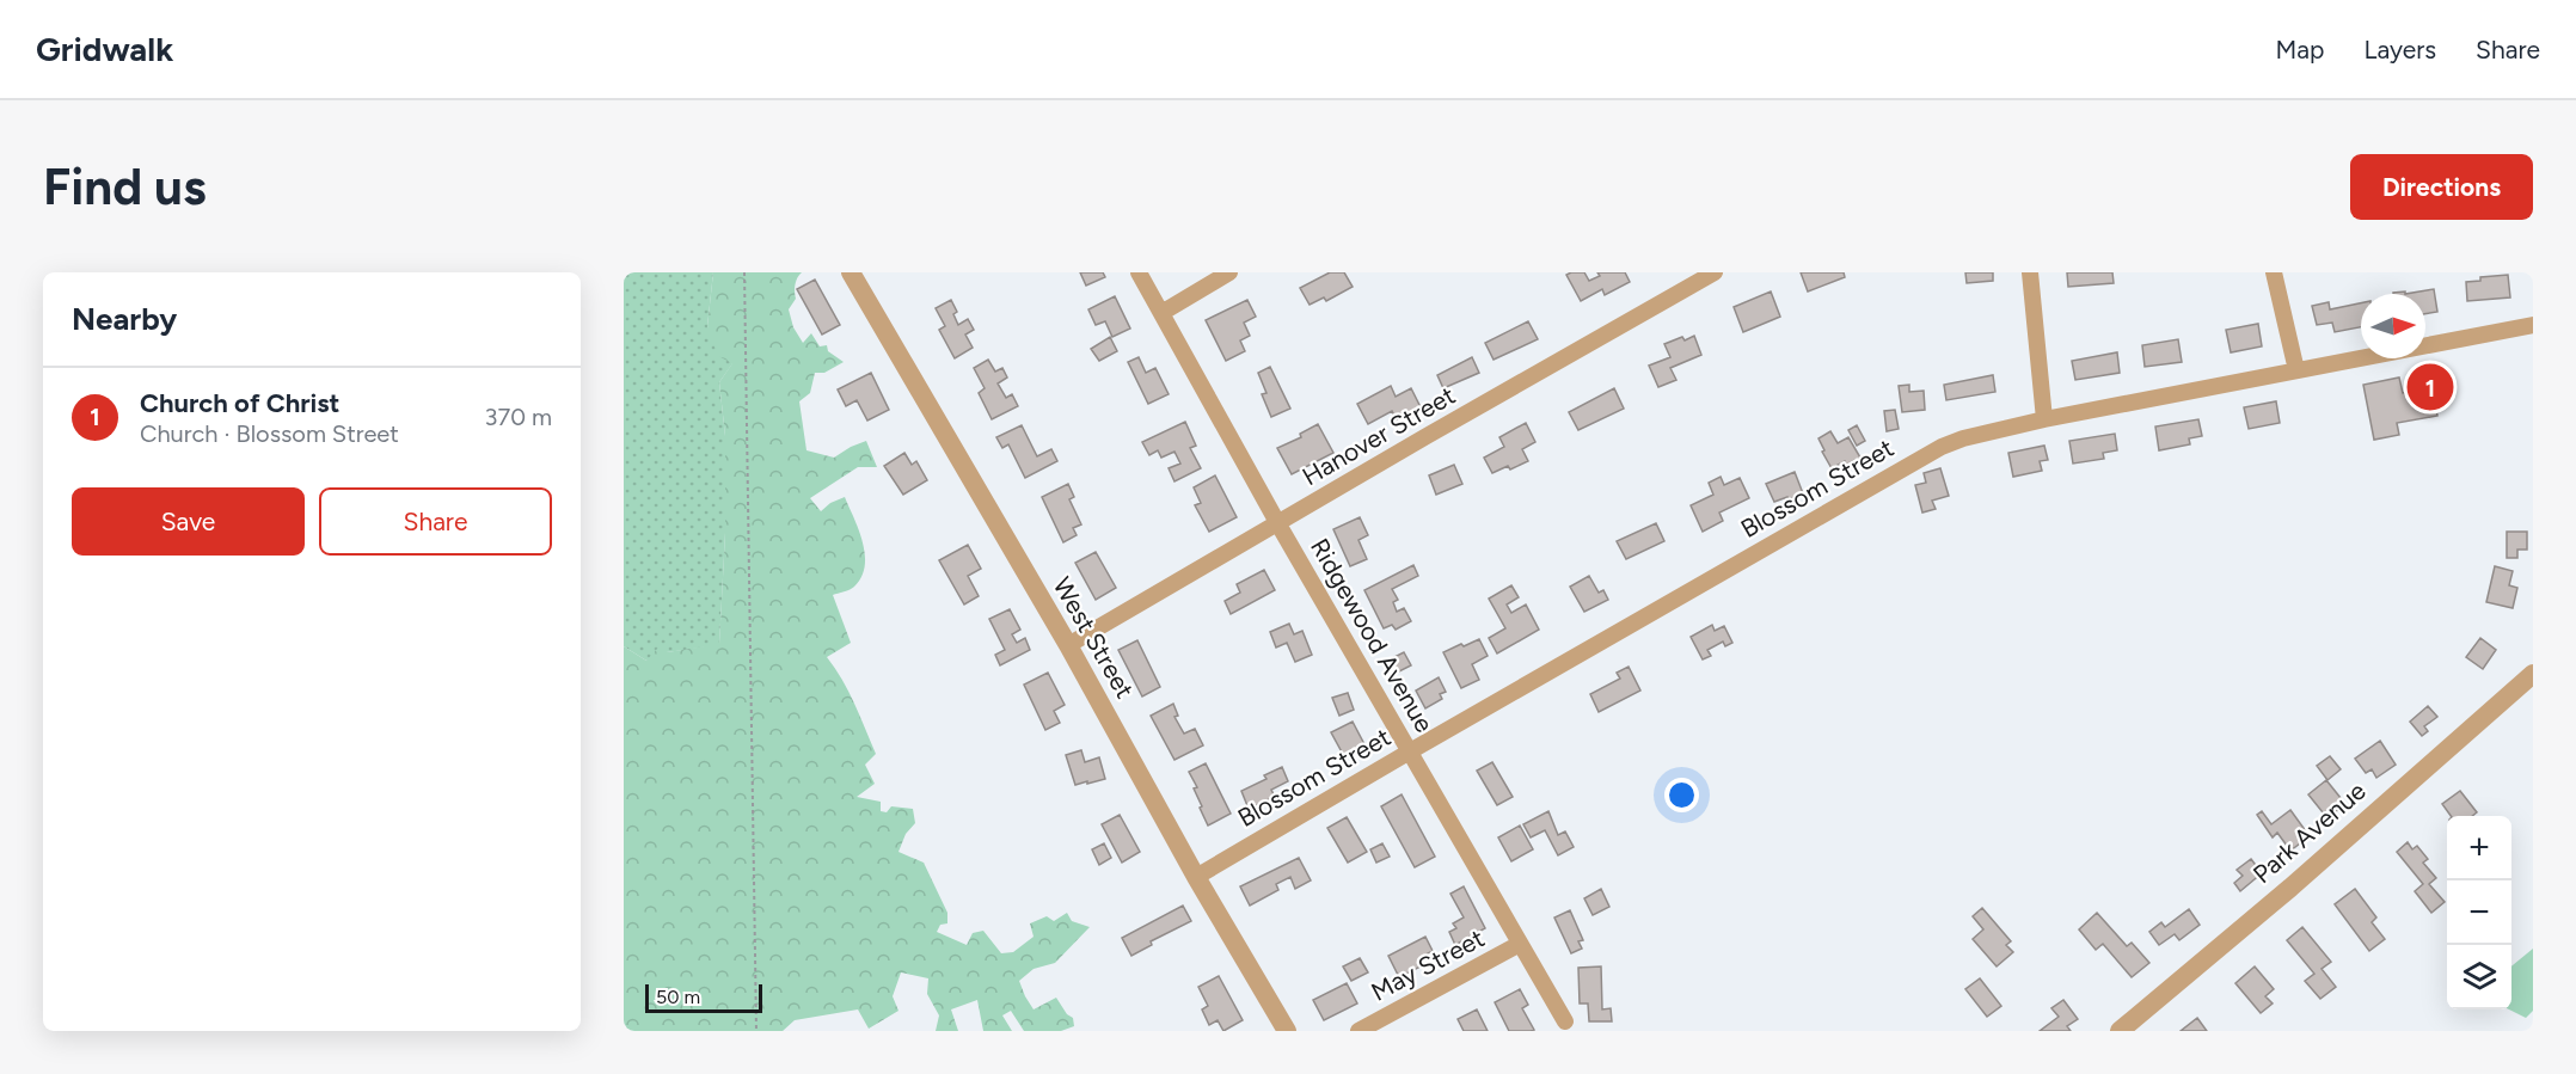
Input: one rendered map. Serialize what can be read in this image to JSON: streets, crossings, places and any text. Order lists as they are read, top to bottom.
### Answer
{
  "streets": {
    "street": [
      "Hanover Street",
      "Blossom Street",
      "Ridgewood Avenue",
      "West Street",
      "Park Avenue",
      "May Street"
    ]
  },
  "crossings": [
    ["Hanover Street", "Ridgewood Avenue"],
    ["Hanover Street", "West Street"],
    ["Blossom Street", "Ridgewood Avenue"],
    ["Blossom Street", "West Street"],
    ["Ridgewood Avenue", "May Street"]
  ],
  "scale_bar": "50 m",
  "north": "right",
  "page": {
    "header": "Gridwalk",
    "nav": ["Map", "Layers", "Share"],
    "buttons": [
      "Directions",
      ["Save", "Share"]
    ],
    "title": "Find us",
    "heading": "Nearby",
    "pins": "1",
    "list": [
      {
        "mark": "1",
        "name": "Church of Christ",
        "note": "Church · Blossom Street",
        "value": "370 m"
      }
    ],
    "map_buttons": ["+", "−"],
    "scale": "50 m"
  }
}
